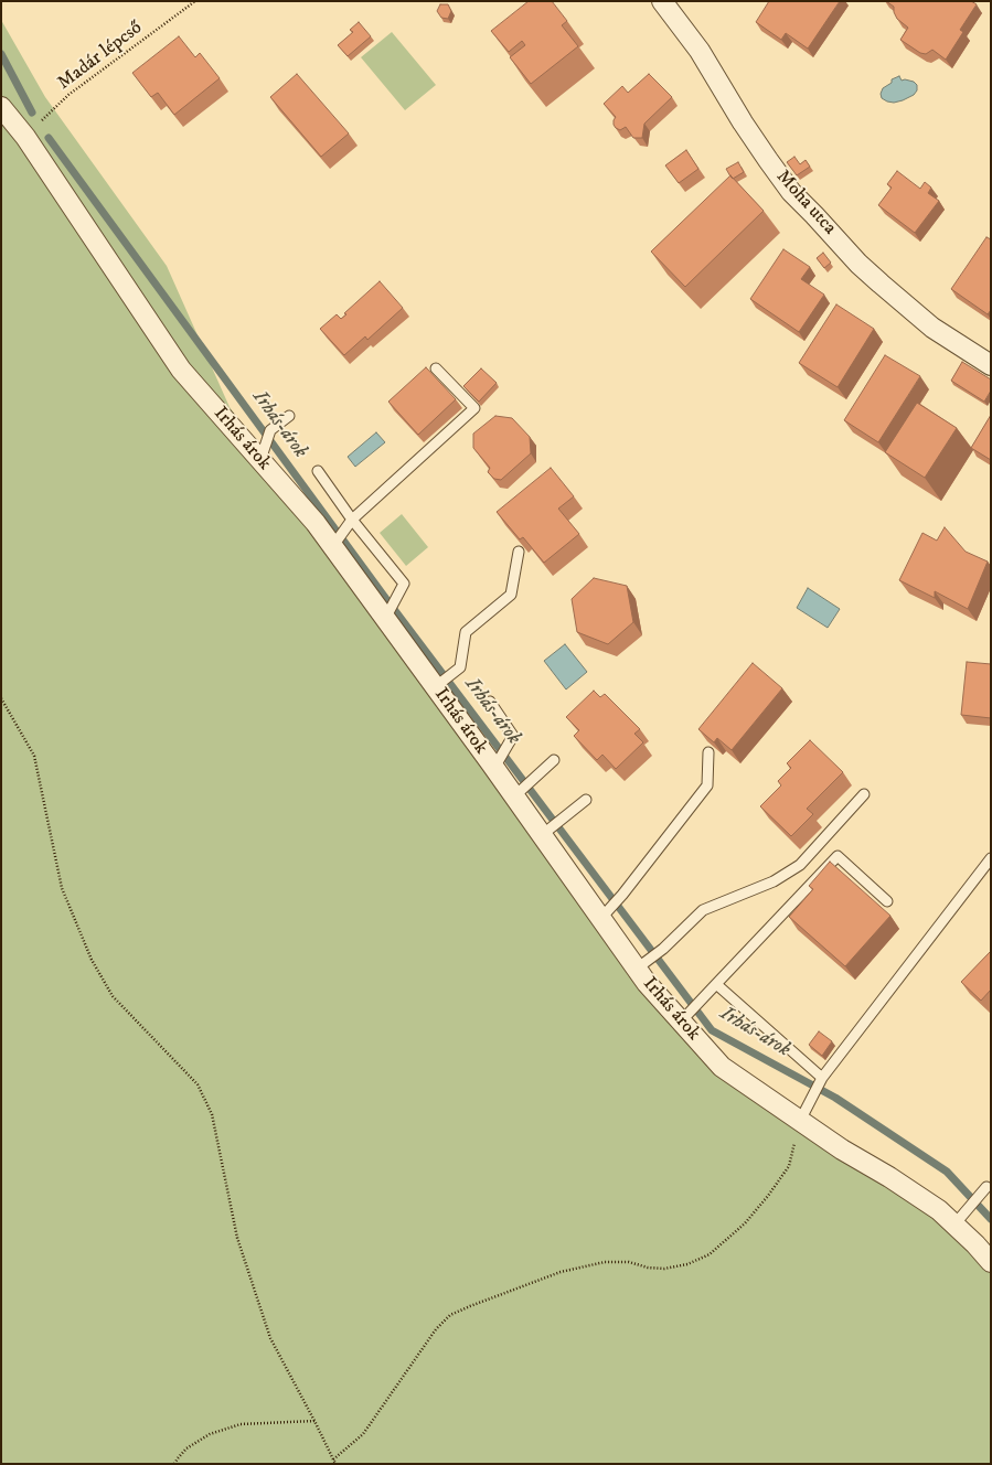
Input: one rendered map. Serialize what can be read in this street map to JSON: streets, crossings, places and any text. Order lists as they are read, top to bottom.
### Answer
{
  "streets": {
    "street": ["Moha utca", "Irhás árok"],
    "path": ["Madár lépcső"]
  },
  "crossings": [
    ["Madár lépcső", "Irhás árok"]
  ],
  "water": ["Irhás-árok"]
}
